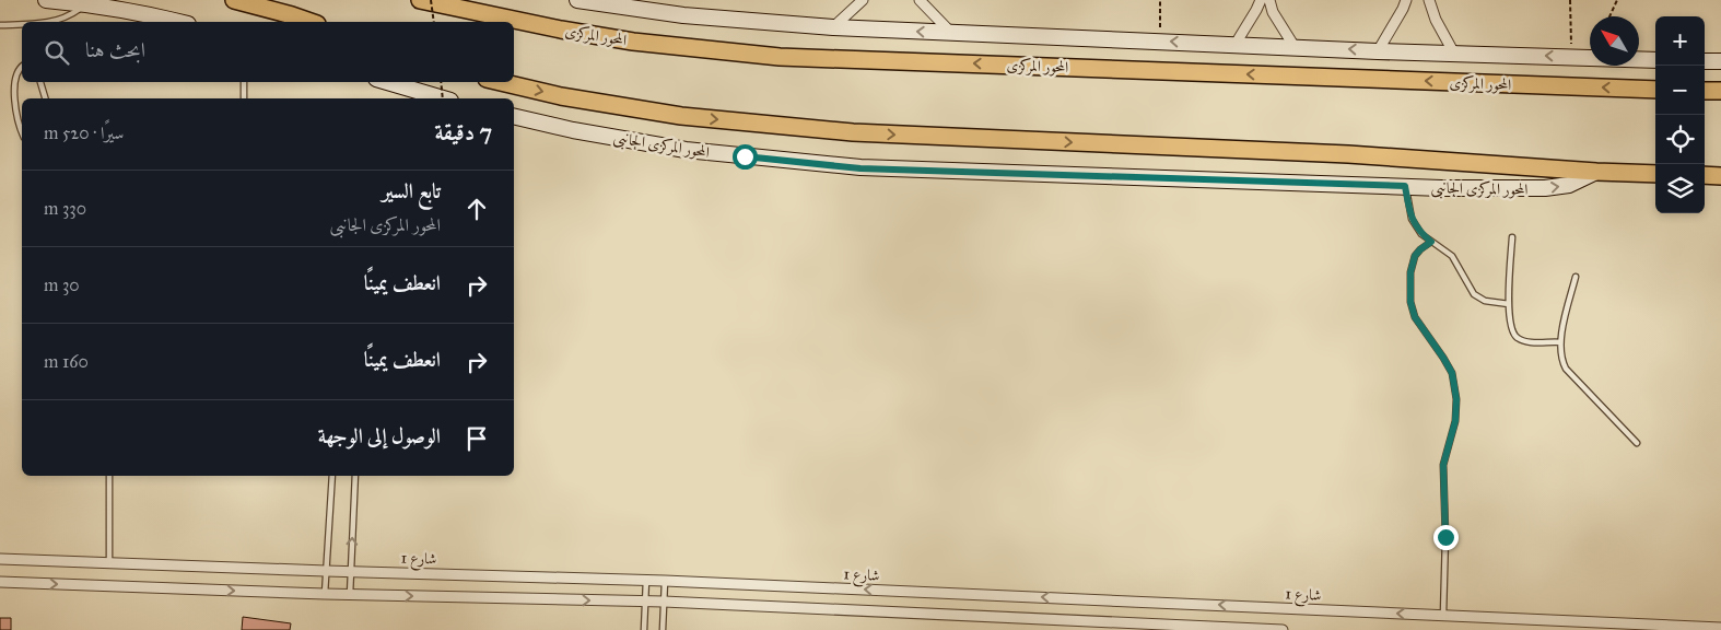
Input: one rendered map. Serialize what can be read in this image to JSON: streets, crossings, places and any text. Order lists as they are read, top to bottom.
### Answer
{
  "streets": {
    "highway": ["المحور المركزى"],
    "main road": ["المحور المركزى الجانبى"],
    "street": ["شارع 1"]
  },
  "north": "top left",
  "page": {
    "map_buttons": ["+", "−"],
    "search": "ابحث هنا",
    "heading": ["7 دقيقة", "سيرًا · 520 m"],
    "list": [
      ["تابع السير", "المحور المركزى الجانبى", "330 m"],
      ["انعطف يمينًا", "30 m"],
      ["انعطف يمينًا", "160 m"],
      "الوصول إلى الوجهة"
    ]
  }
}
